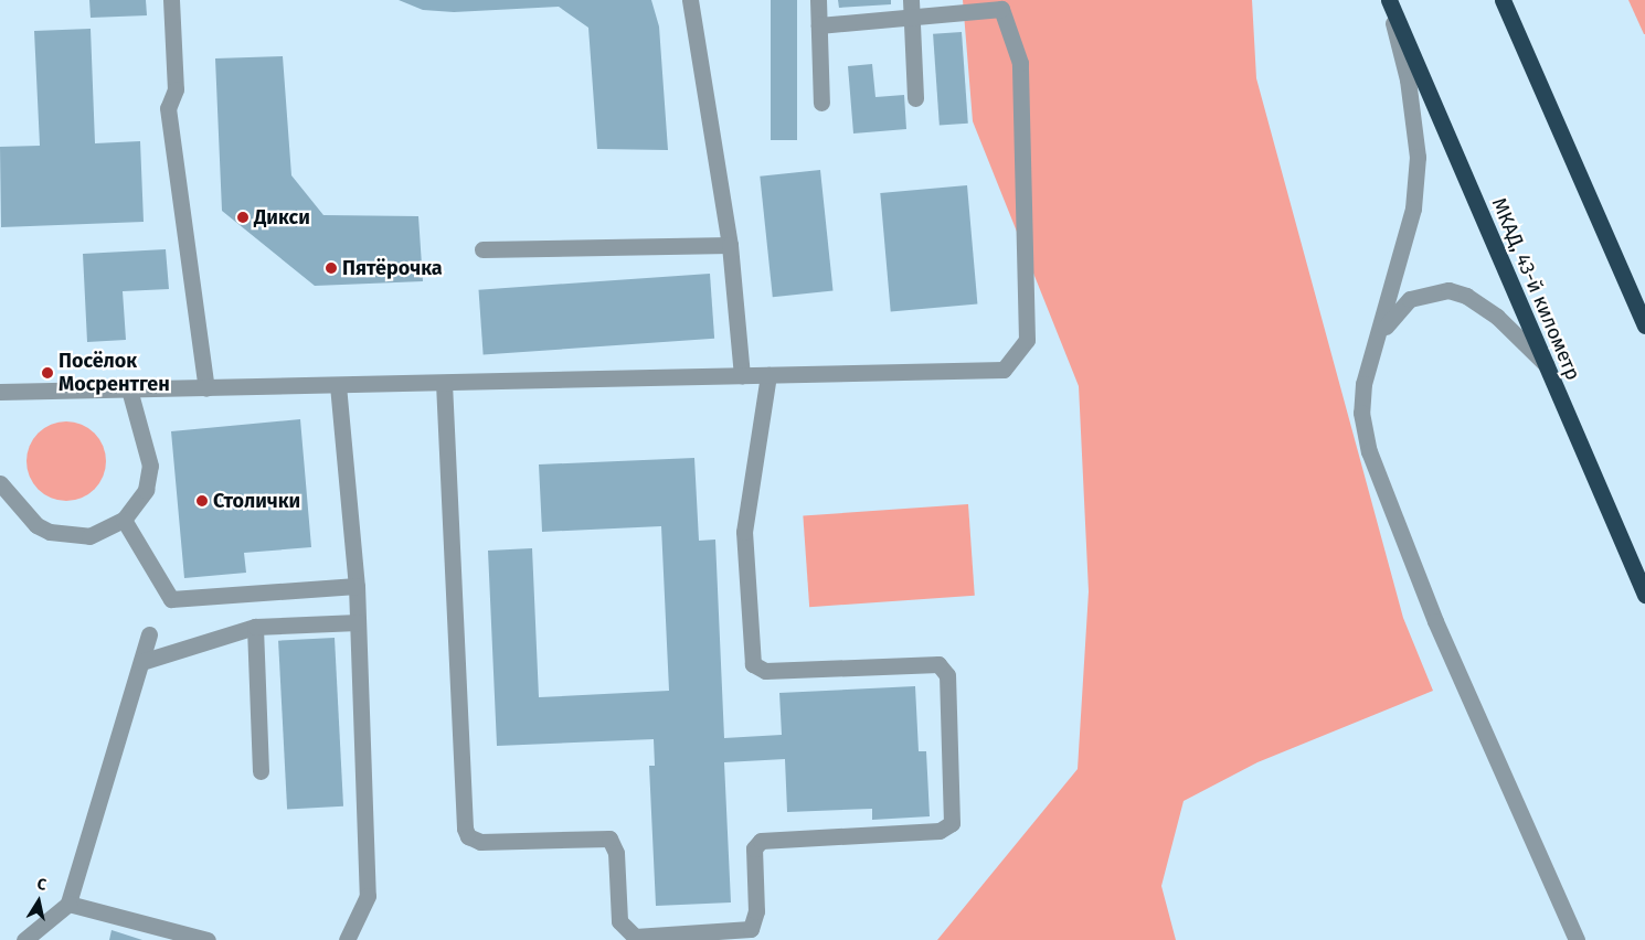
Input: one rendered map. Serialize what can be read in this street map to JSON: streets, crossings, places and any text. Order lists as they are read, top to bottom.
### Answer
{
  "streets": {
    "highway": ["МКАД, 43-й километр"]
  },
  "places": [
    "Дикси",
    "Пятёрочка",
    "Посёлок Мосрентген",
    "Столички"
  ],
  "north": "top"
}
